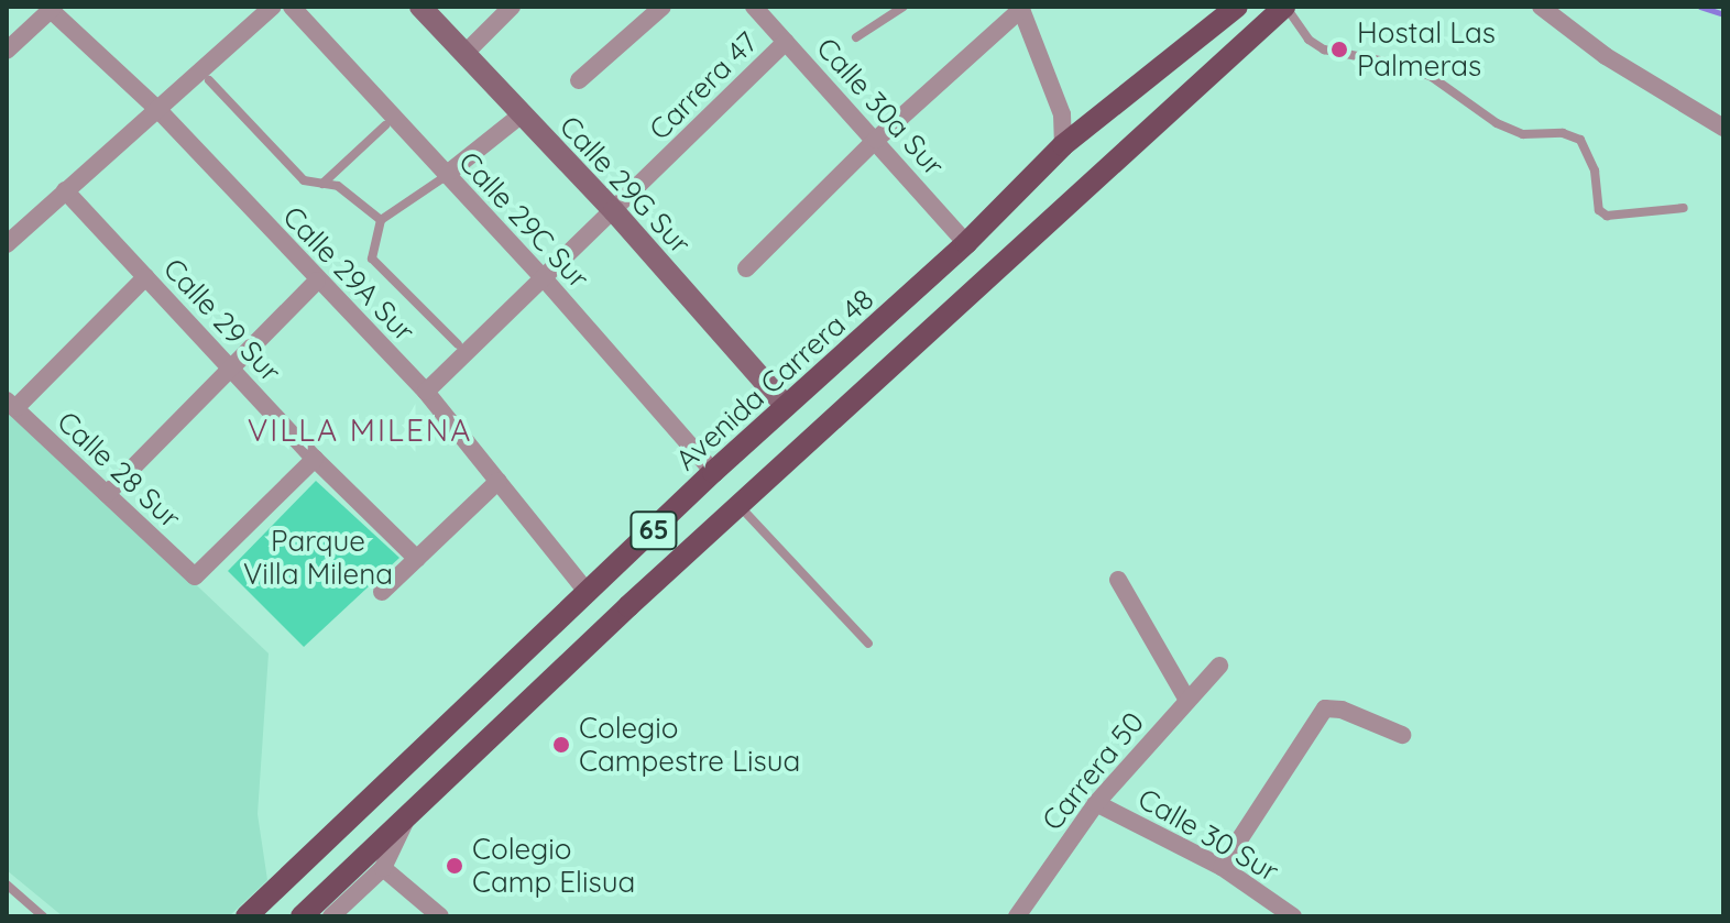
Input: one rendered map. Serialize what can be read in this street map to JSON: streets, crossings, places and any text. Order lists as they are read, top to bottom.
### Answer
{
  "streets": {
    "main road": ["Avenida Carrera 48", "65"],
    "street": [
      "Carrera 47",
      "Calle 30a Sur",
      "Calle 29G Sur",
      "Calle 29C Sur",
      "Calle 29A Sur",
      "Calle 29 Sur",
      "Calle 28 Sur",
      "Carrera 50",
      "Calle 30 Sur"
    ]
  },
  "crossings": [
    ["Carrera 47", "Calle 30a Sur"],
    ["Carrera 47", "Calle 29G Sur"],
    ["Carrera 47", "Calle 29C Sur"],
    ["Carrera 47", "Calle 29A Sur"],
    ["Calle 30a Sur", "Avenida Carrera 48"],
    ["Calle 29G Sur", "Avenida Carrera 48"],
    ["Calle 29C Sur", "Avenida Carrera 48"],
    ["Calle 29A Sur", "Avenida Carrera 48"],
    ["Calle 29 Sur", "Calle 28 Sur"],
    ["Carrera 50", "Calle 30 Sur"]
  ],
  "districts": ["VILLA MILENA"],
  "parks": ["Parque Villa Milena"],
  "places": ["Hostal Las Palmeras", "Colegio Campestre Lisua", "Colegio Camp Elisua"]
}
